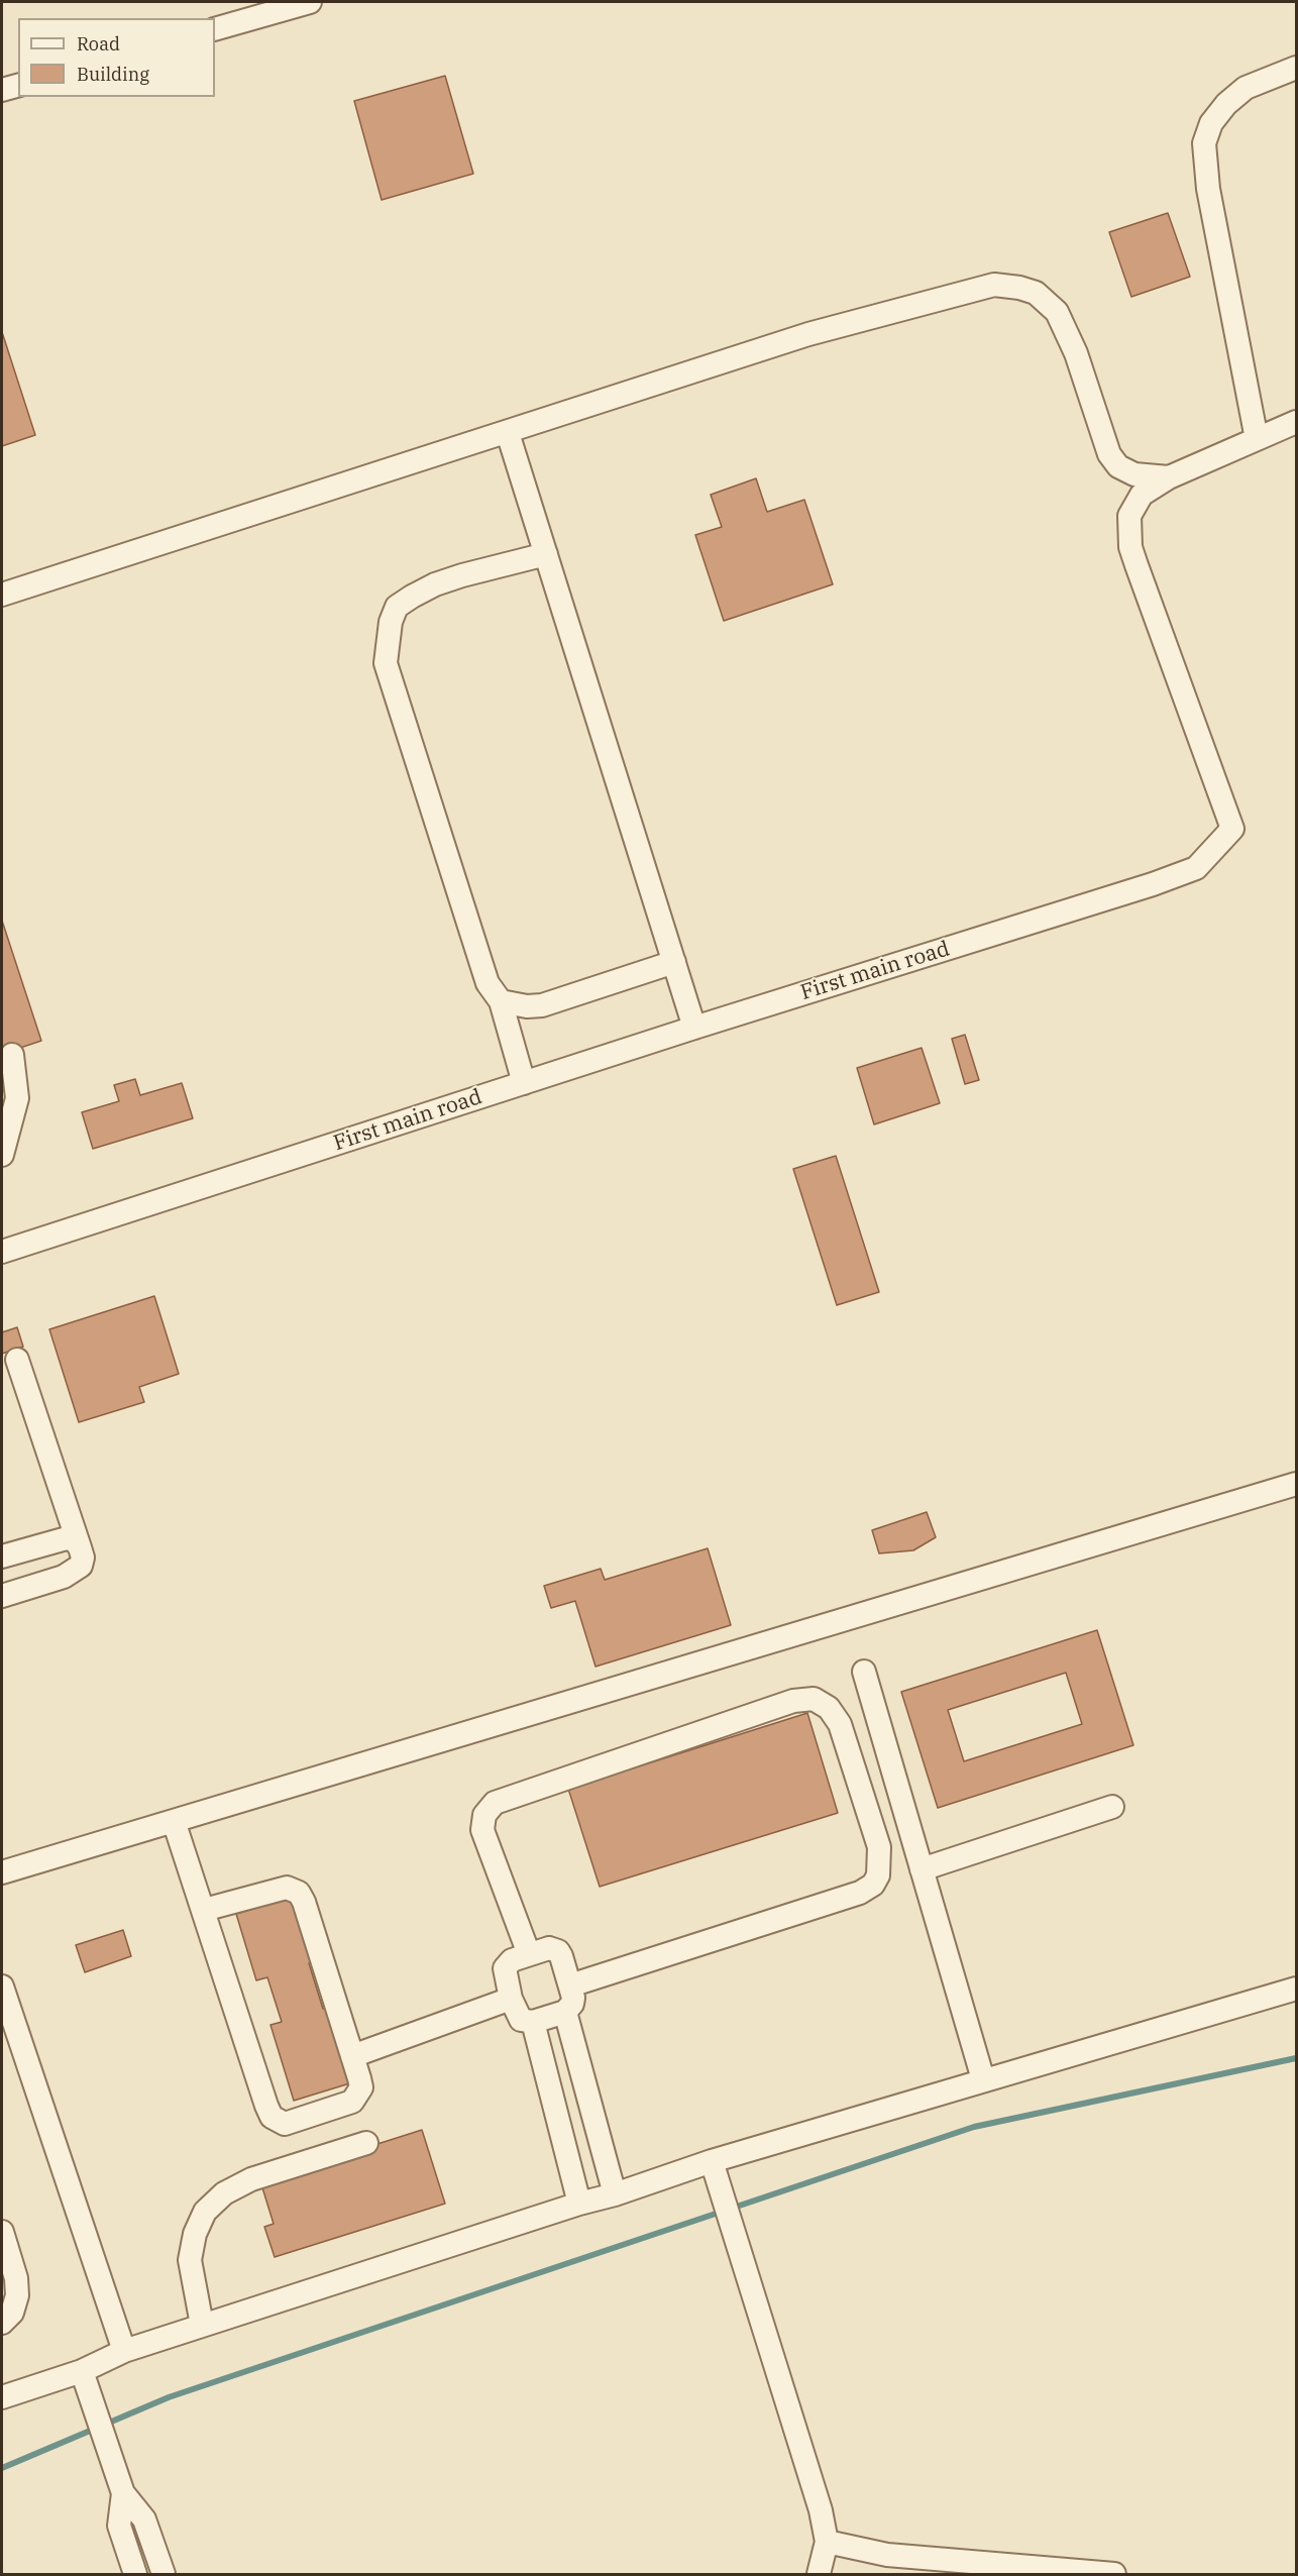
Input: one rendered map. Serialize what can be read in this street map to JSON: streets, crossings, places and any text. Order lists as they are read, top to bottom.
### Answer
{
  "streets": {
    "street": ["First main road"]
  },
  "legend": ["Road", "Building"]
}
